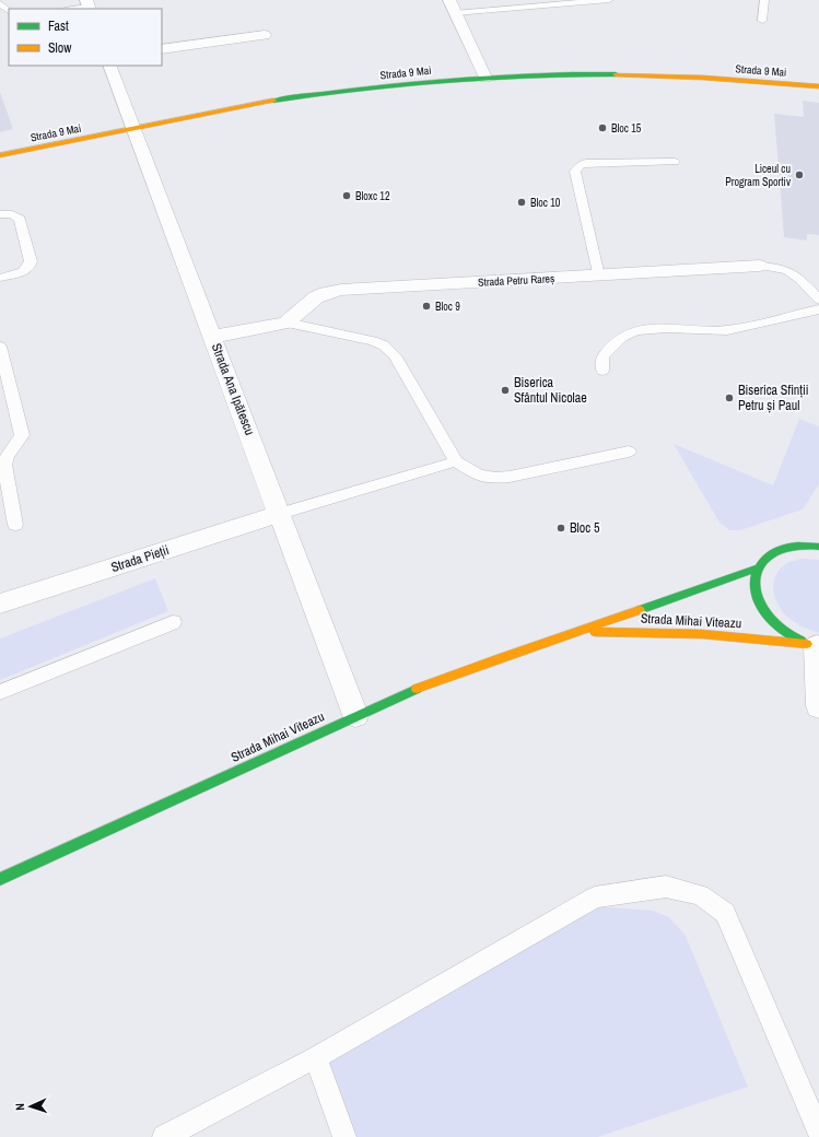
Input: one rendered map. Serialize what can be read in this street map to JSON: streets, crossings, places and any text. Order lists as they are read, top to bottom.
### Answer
{
  "streets": {
    "main road": ["Strada 9 Mai", "Strada Mihai Viteazu"],
    "street": ["Strada Petru Rareș", "Strada Ana Ipătescu", "Strada Pieții"]
  },
  "crossings": [
    ["Strada 9 Mai", "Strada Ana Ipătescu"],
    ["Strada Petru Rareș", "Strada Ana Ipătescu"],
    ["Strada Ana Ipătescu", "Strada Pieții"],
    ["Strada Ana Ipătescu", "Strada Mihai Viteazu"]
  ],
  "places": [
    "Bloc 15",
    "Liceul cu Program Sportiv",
    "Bloxc 12",
    "Bloc 10",
    "Bloc 9",
    "Biserica Sfântul Nicolae",
    "Biserica Sfinții Petru și Paul",
    "Bloc 5"
  ],
  "legend": ["Fast", "Slow"],
  "north": "left"
}
